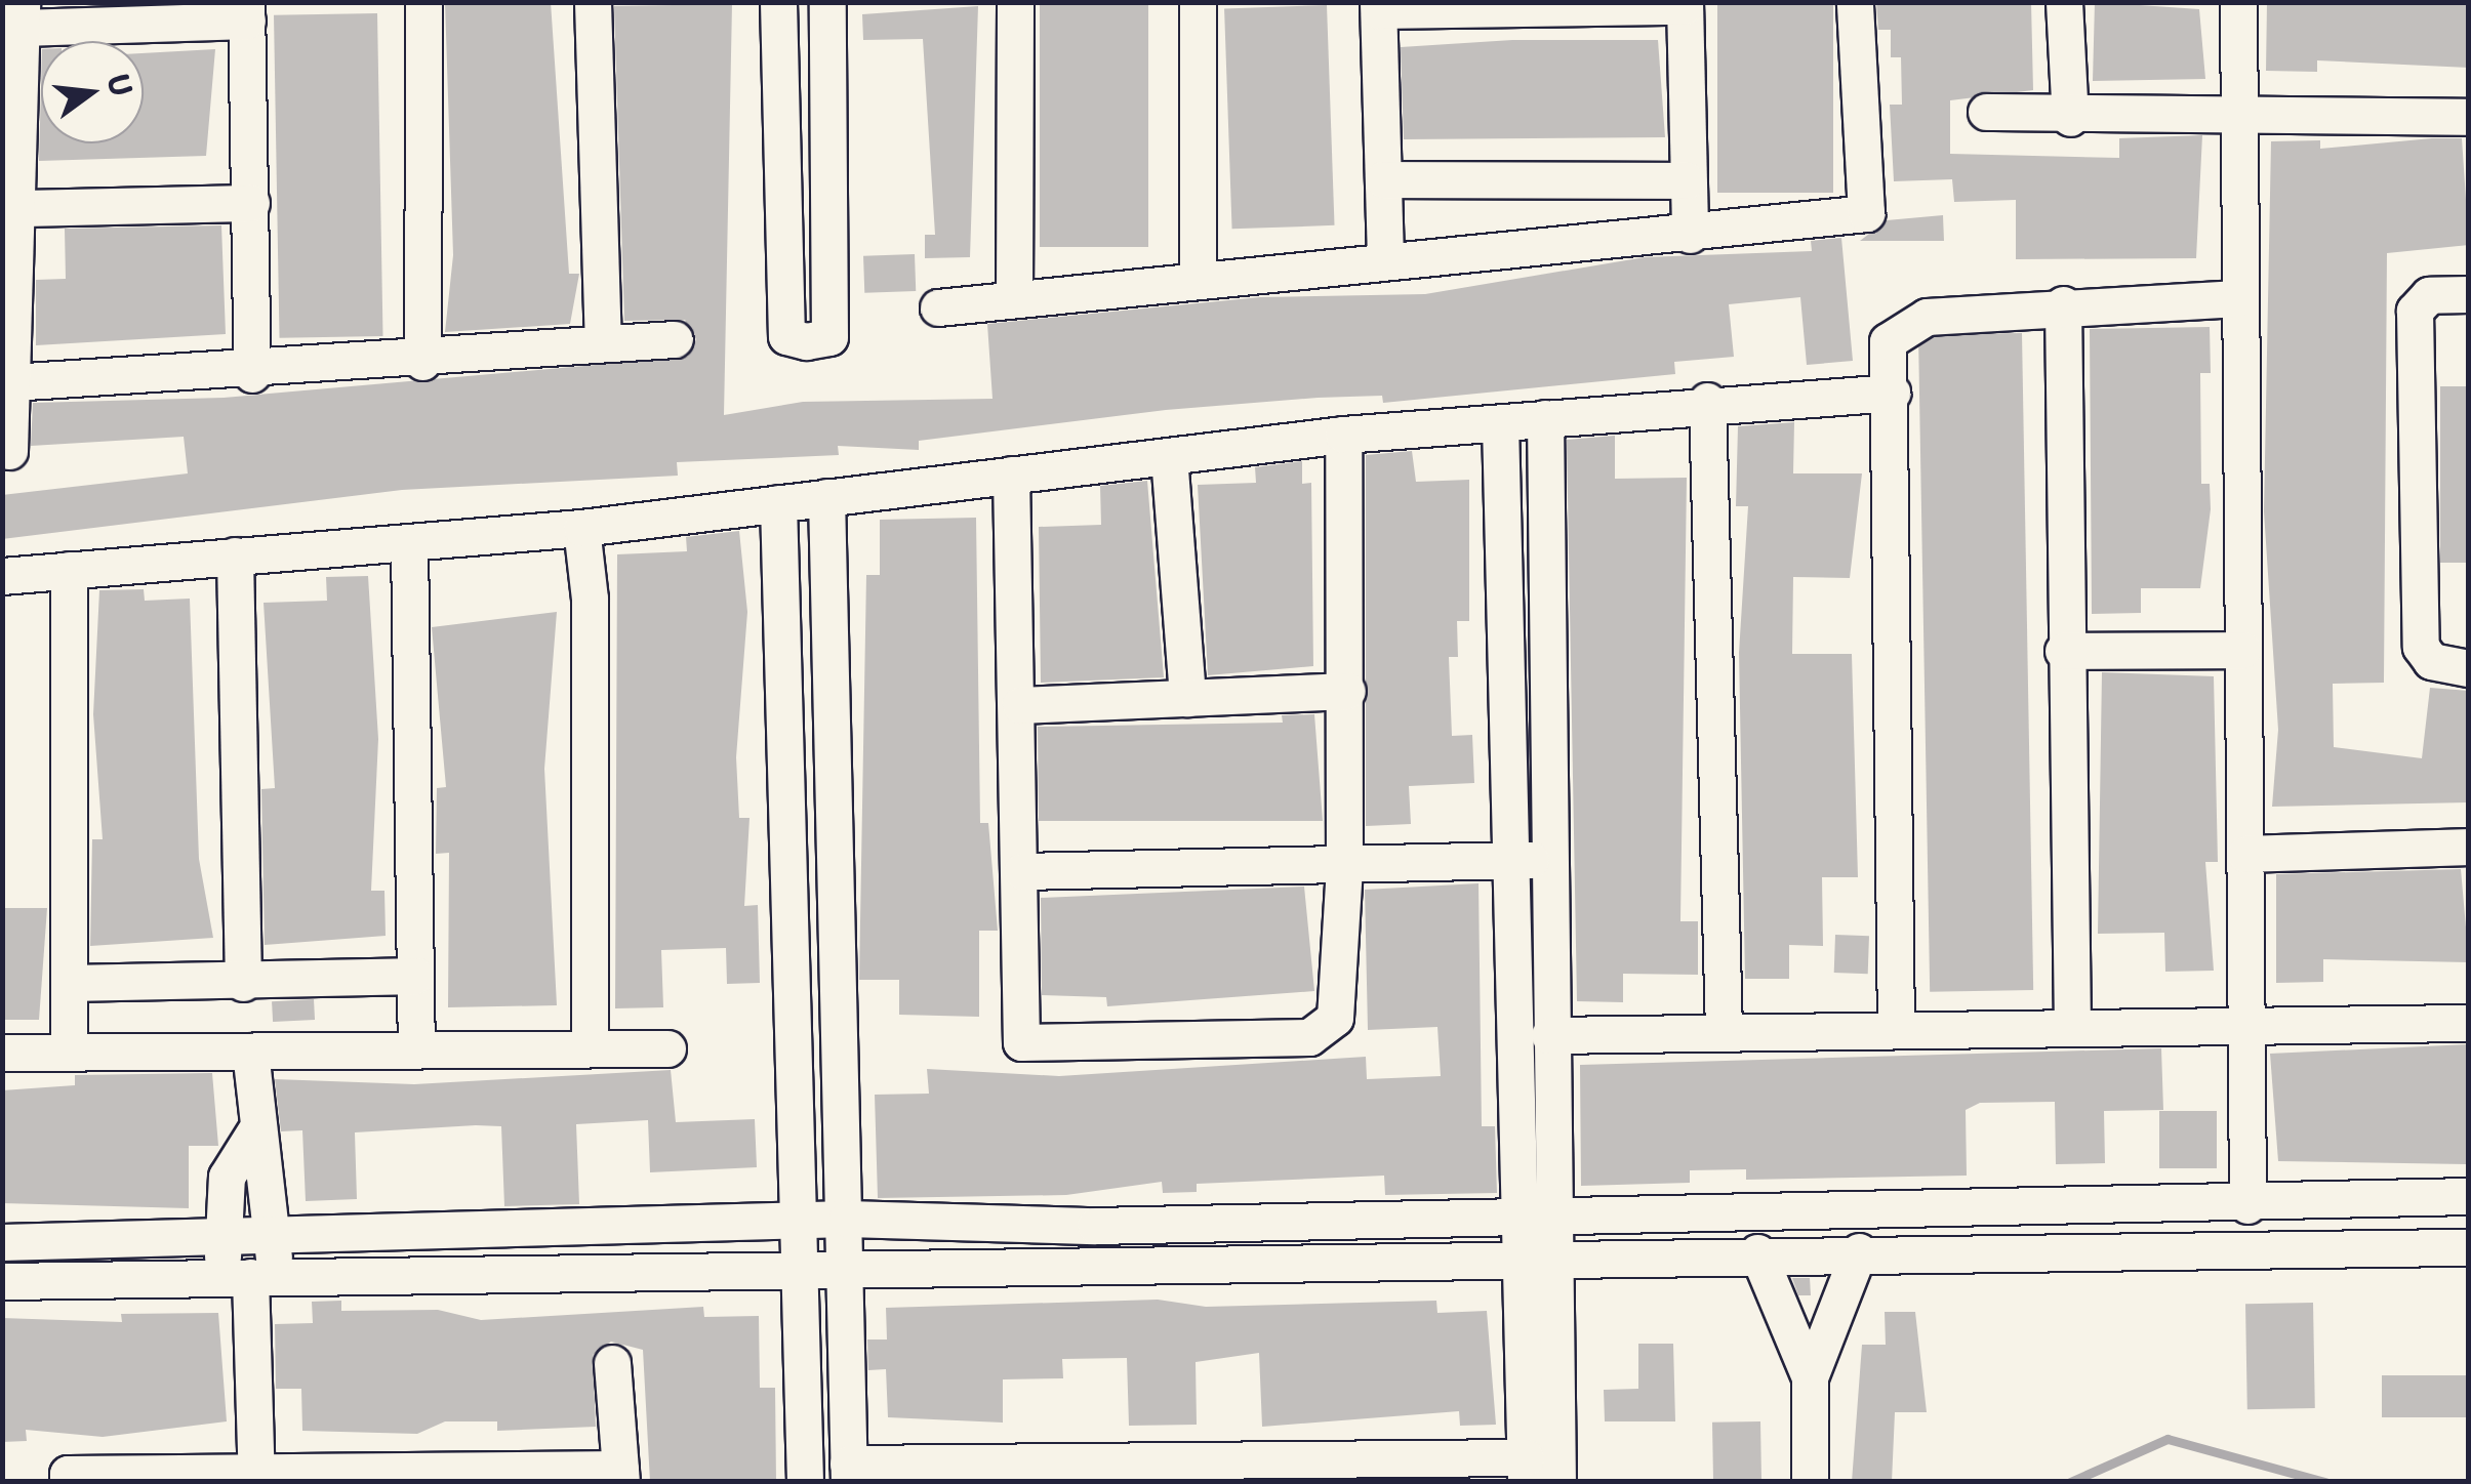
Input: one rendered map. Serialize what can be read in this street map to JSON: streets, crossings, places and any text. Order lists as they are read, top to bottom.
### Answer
{
  "north": "right"
}
